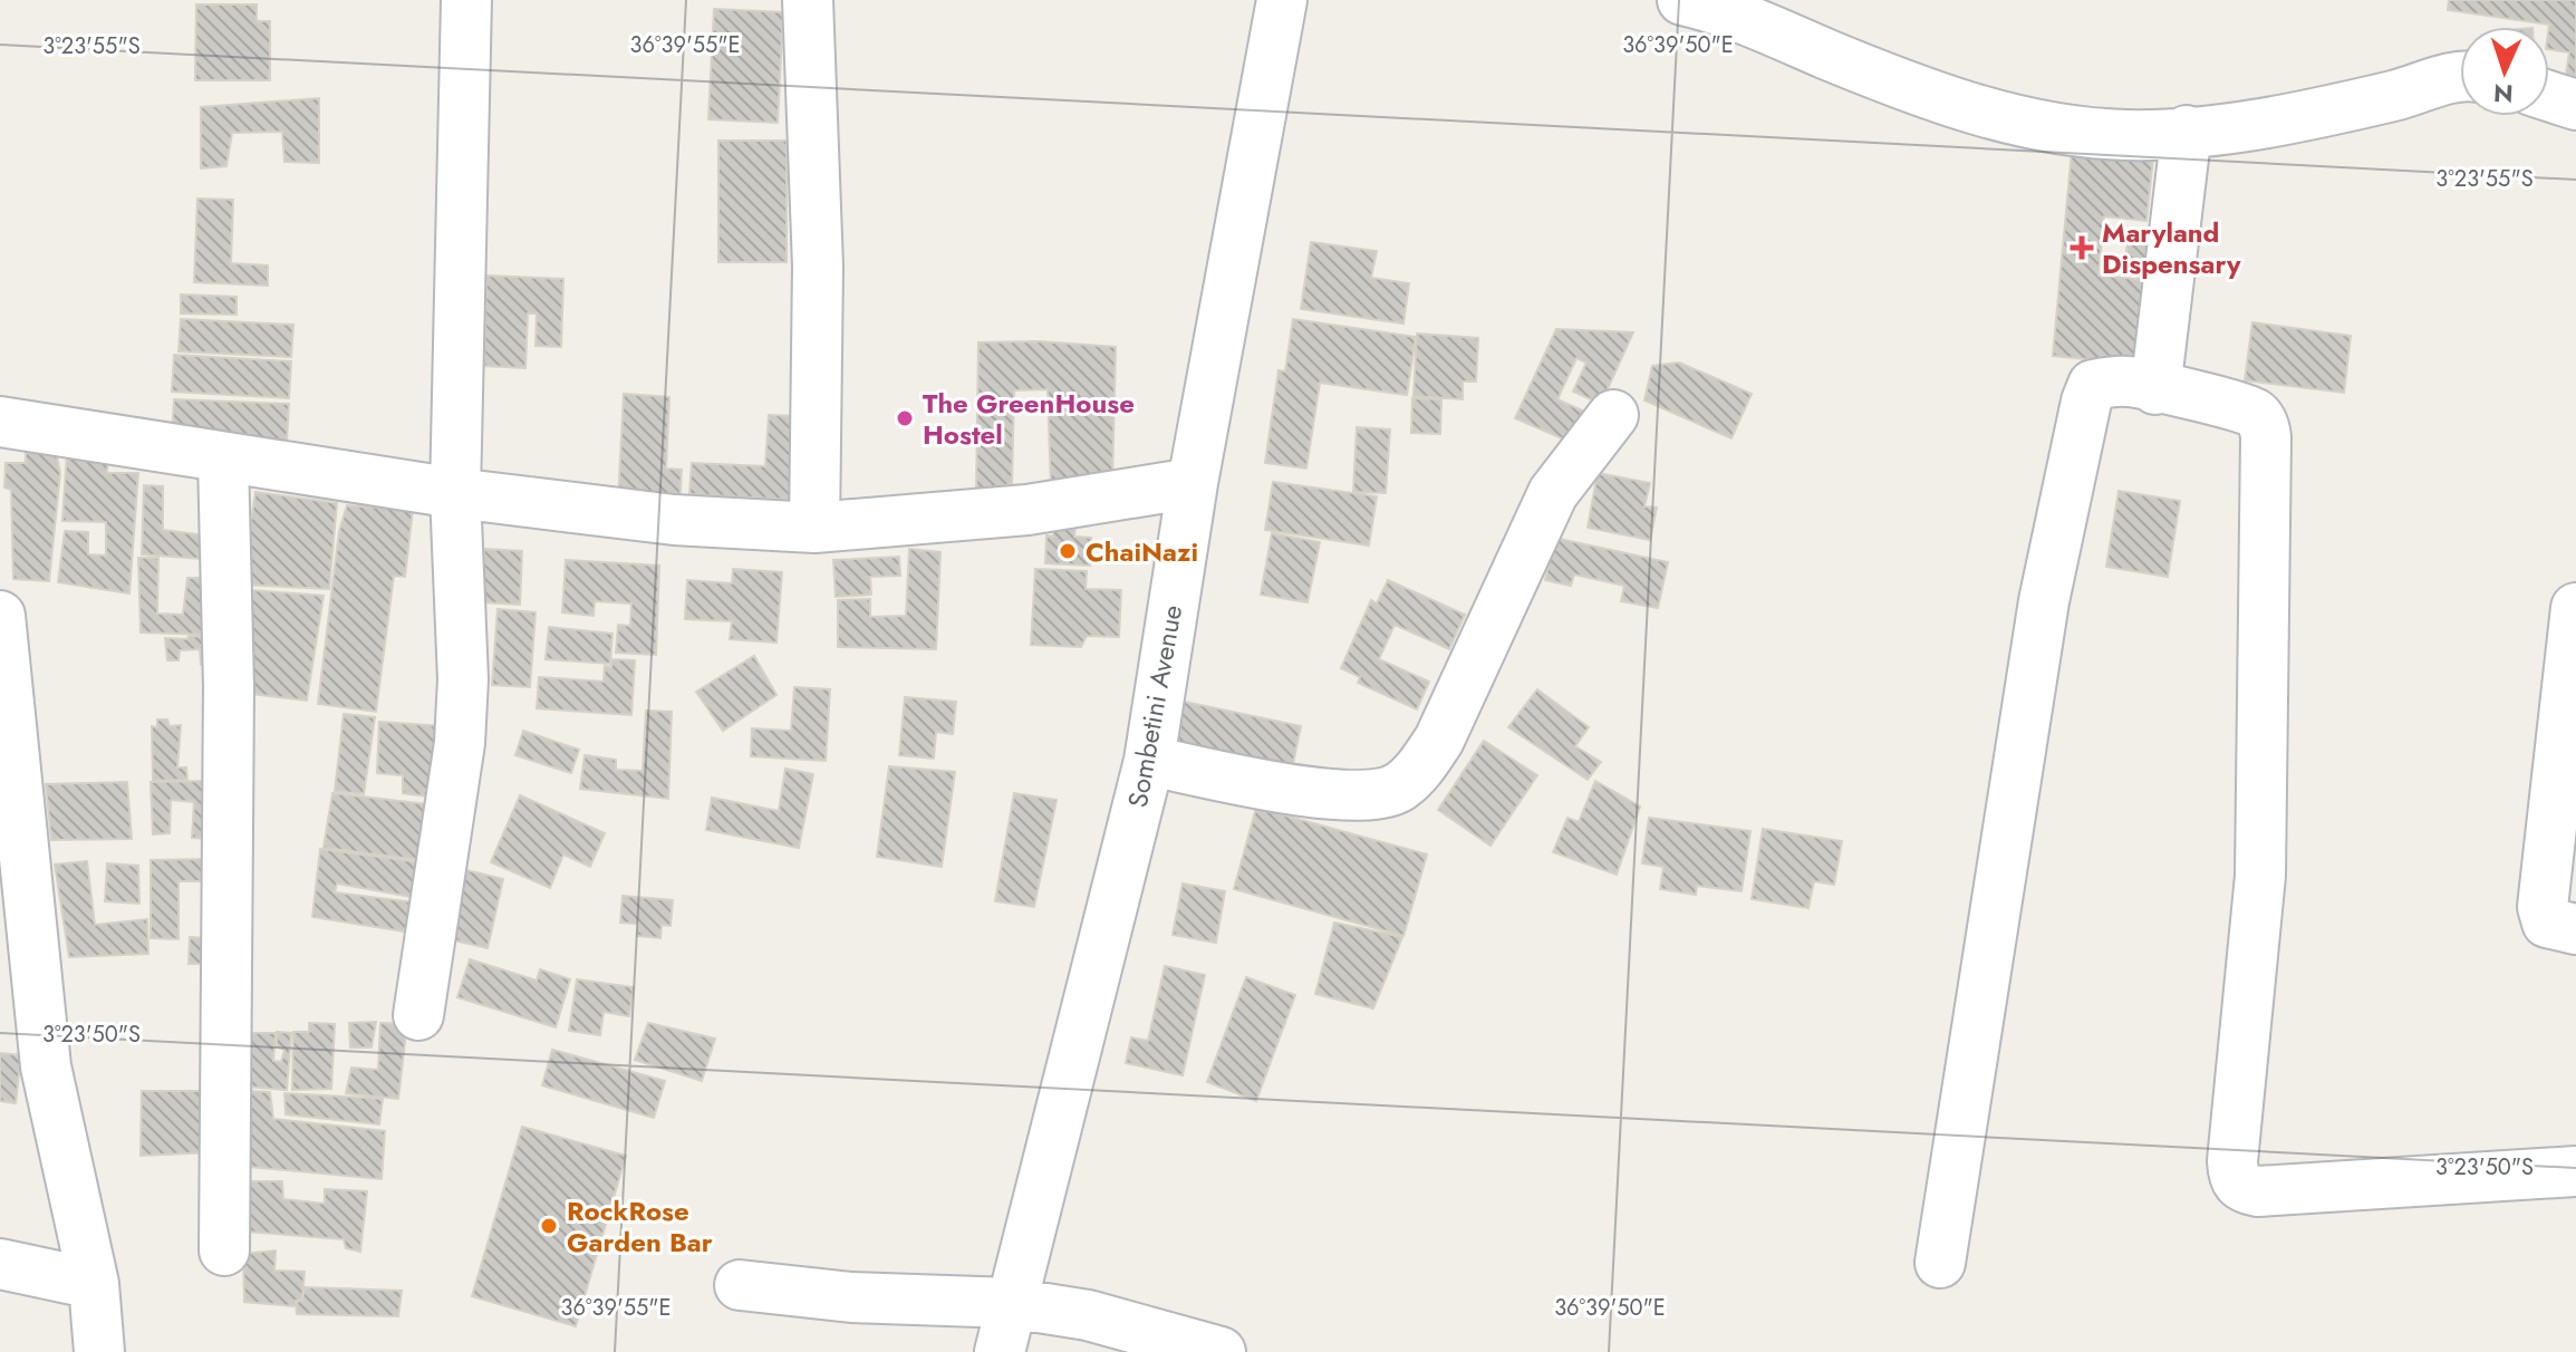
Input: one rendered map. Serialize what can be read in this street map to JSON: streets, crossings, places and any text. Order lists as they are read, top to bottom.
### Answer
{
  "streets": {
    "street": ["Sombetini Avenue"]
  },
  "places": {
    "health": ["Maryland Dispensary"],
    "other": ["The GreenHouse Hostel", "ChaiNazi", "RockRose Garden Bar"]
  },
  "north": "bottom",
  "coordinates": [
    "36°39'55\"E",
    "36°39'50\"E",
    "3°23'55\"S",
    "3°23'50\"S"
  ]
}
